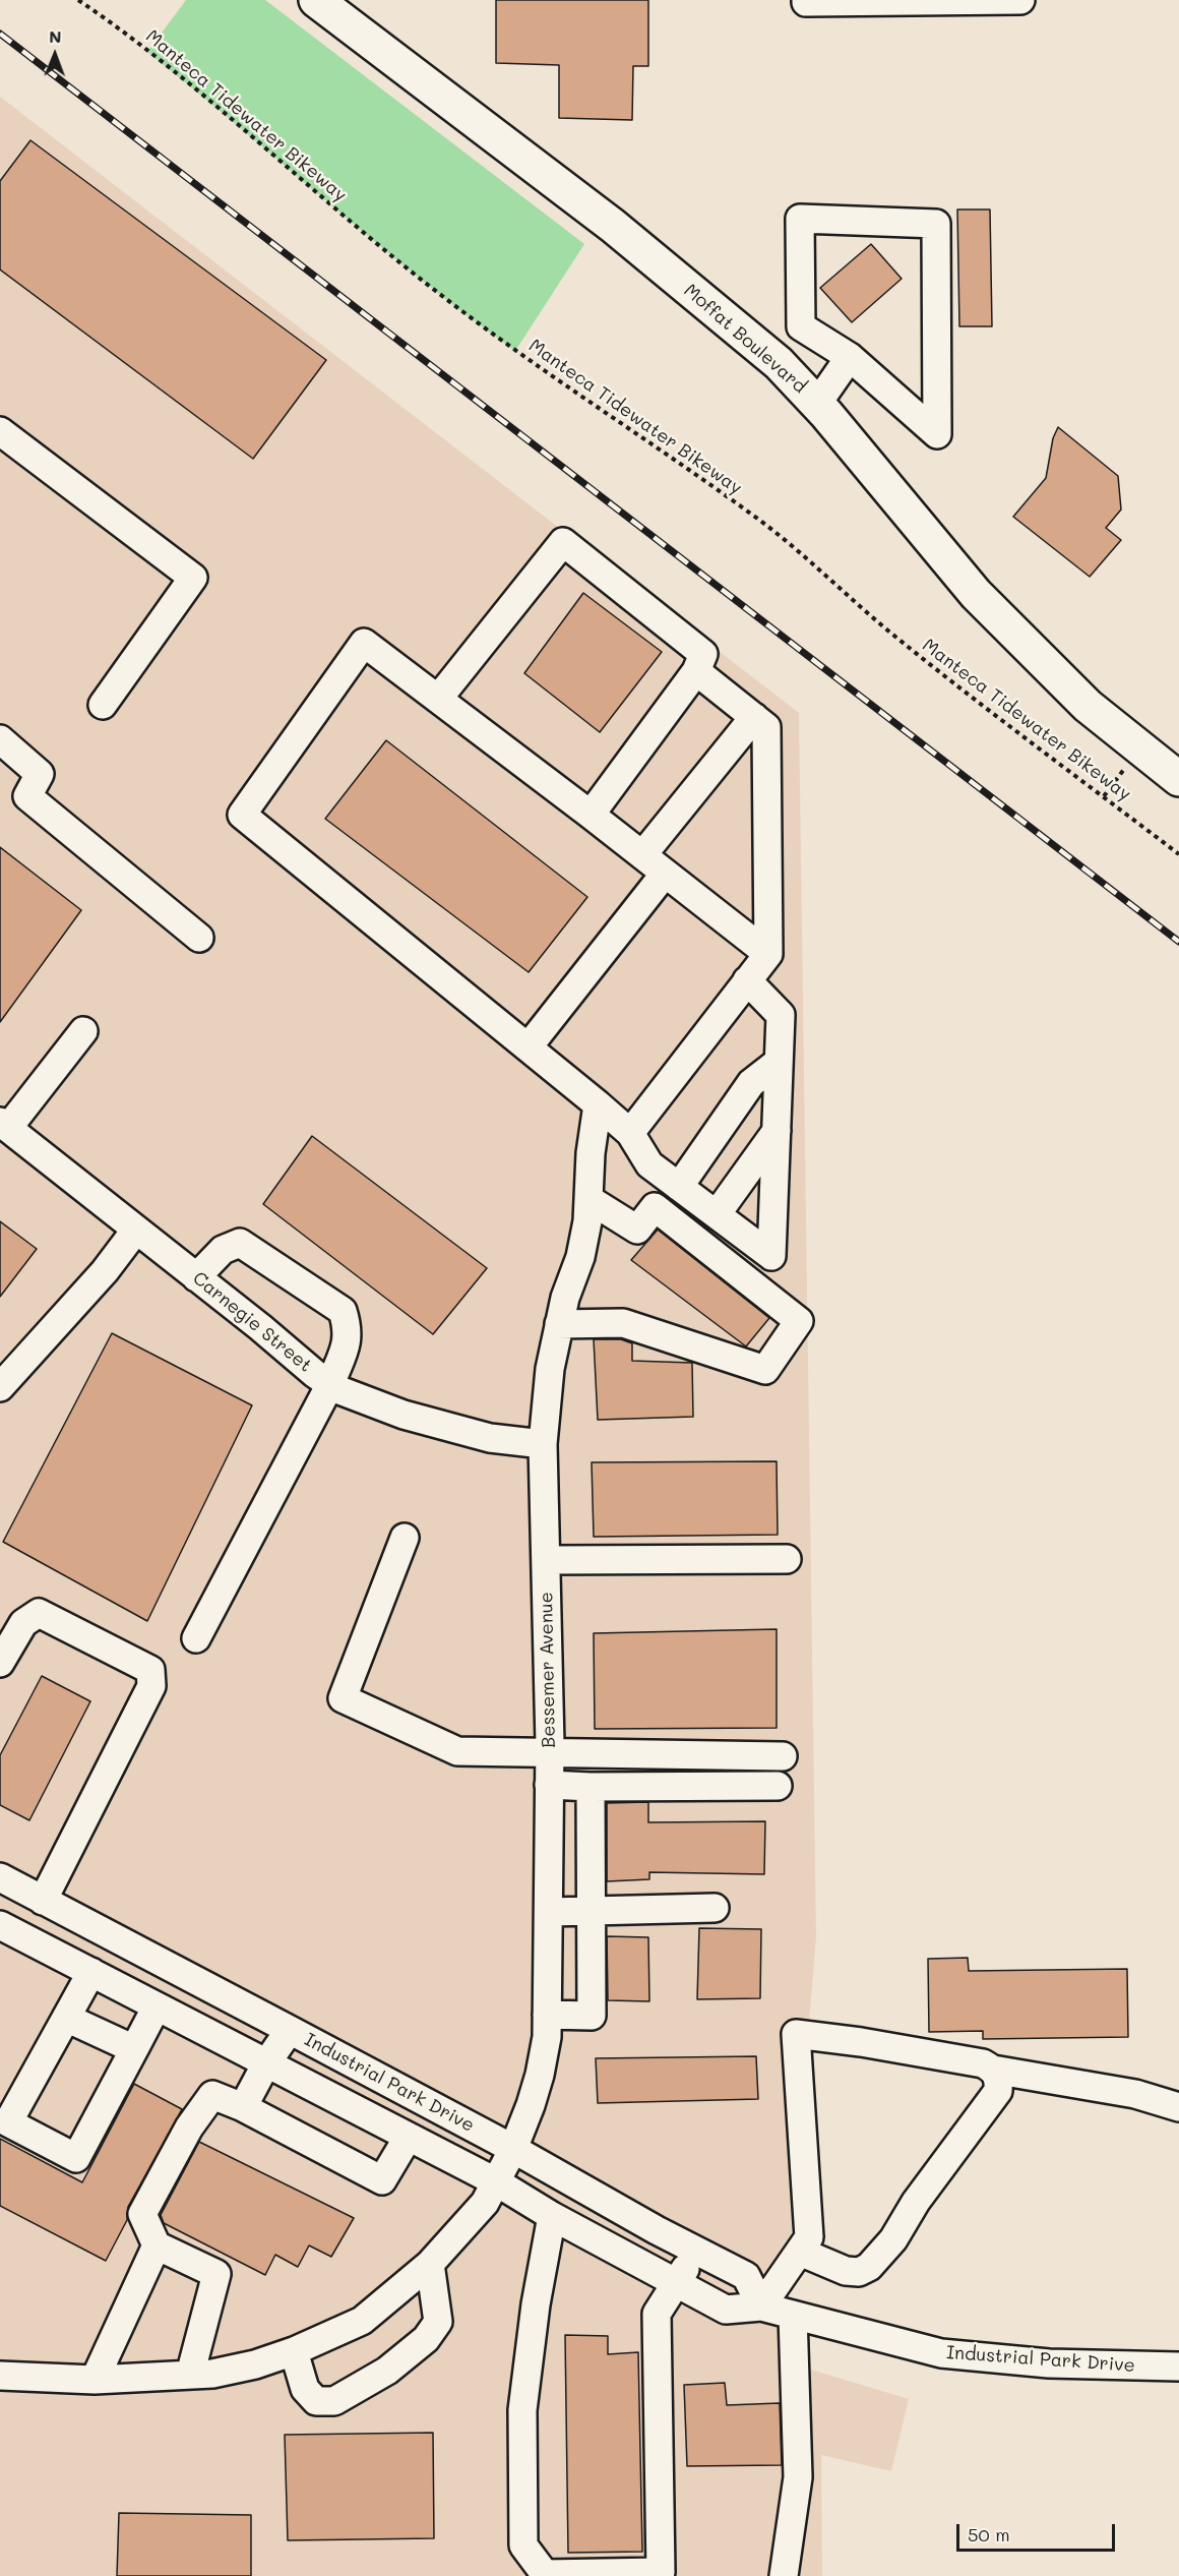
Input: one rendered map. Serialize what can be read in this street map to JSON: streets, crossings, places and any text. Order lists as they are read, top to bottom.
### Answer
{
  "streets": {
    "main road": ["Moffat Boulevard"],
    "street": ["Carnegie Street", "Bessemer Avenue", "Industrial Park Drive"],
    "path": ["Manteca Tidewater Bikeway"]
  },
  "crossings": [
    ["Carnegie Street", "Bessemer Avenue"],
    ["Bessemer Avenue", "Industrial Park Drive"]
  ],
  "scale_bar": "50 m",
  "north": "top"
}
